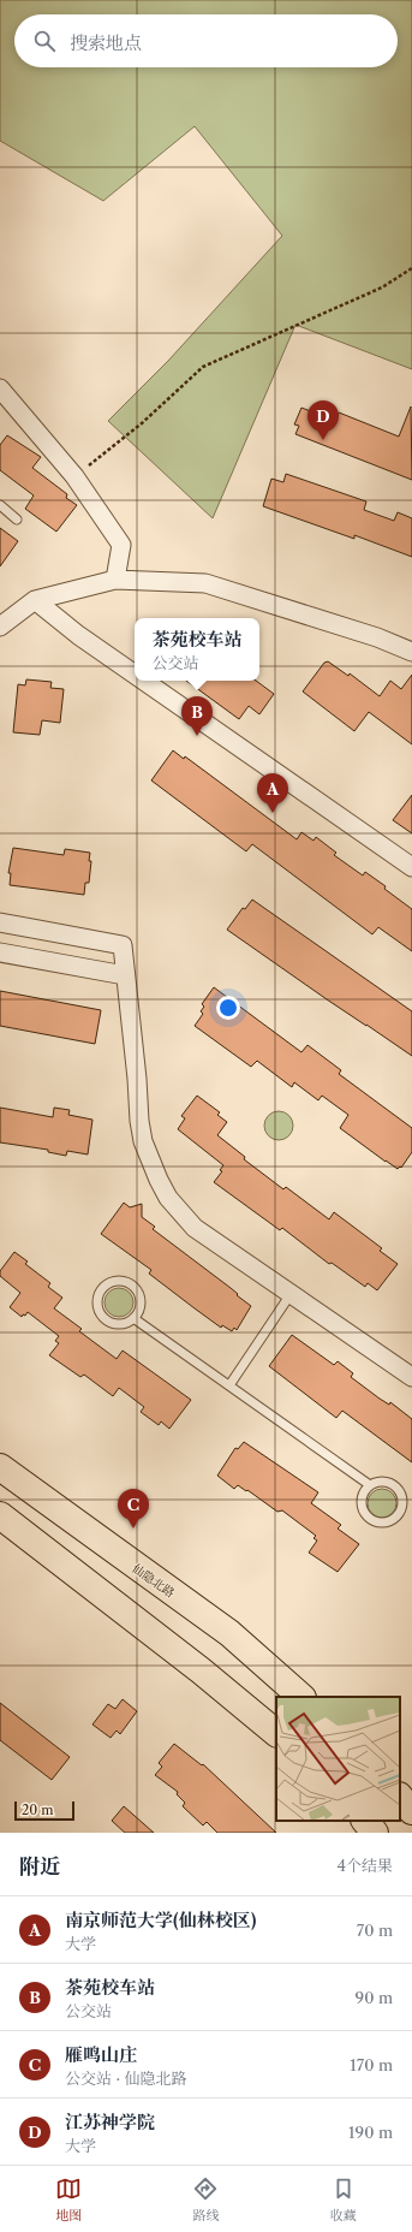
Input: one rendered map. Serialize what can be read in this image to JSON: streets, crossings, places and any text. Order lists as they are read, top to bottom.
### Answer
{
  "streets": {
    "main road": ["仙隐北路"]
  },
  "scale_bar": "20 m",
  "page": {
    "search": "搜索地点",
    "pins": [
      "D",
      "B",
      "A",
      "C"
    ],
    "popup": ["茶苑校车站", "公交站"],
    "scale": "20 m",
    "heading": ["附近", "4个结果"],
    "list": [
      {
        "mark": "A",
        "name": "南京师范大学(仙林校区)",
        "note": "大学",
        "value": "70 m"
      },
      {
        "mark": "B",
        "name": "茶苑校车站",
        "note": "公交站",
        "value": "90 m"
      },
      {
        "mark": "C",
        "name": "雁鸣山庄",
        "note": "公交站 · 仙隐北路",
        "value": "170 m"
      },
      {
        "mark": "D",
        "name": "江苏神学院",
        "note": "大学",
        "value": "190 m"
      }
    ],
    "nav": ["地图", "路线", "收藏"]
  }
}
